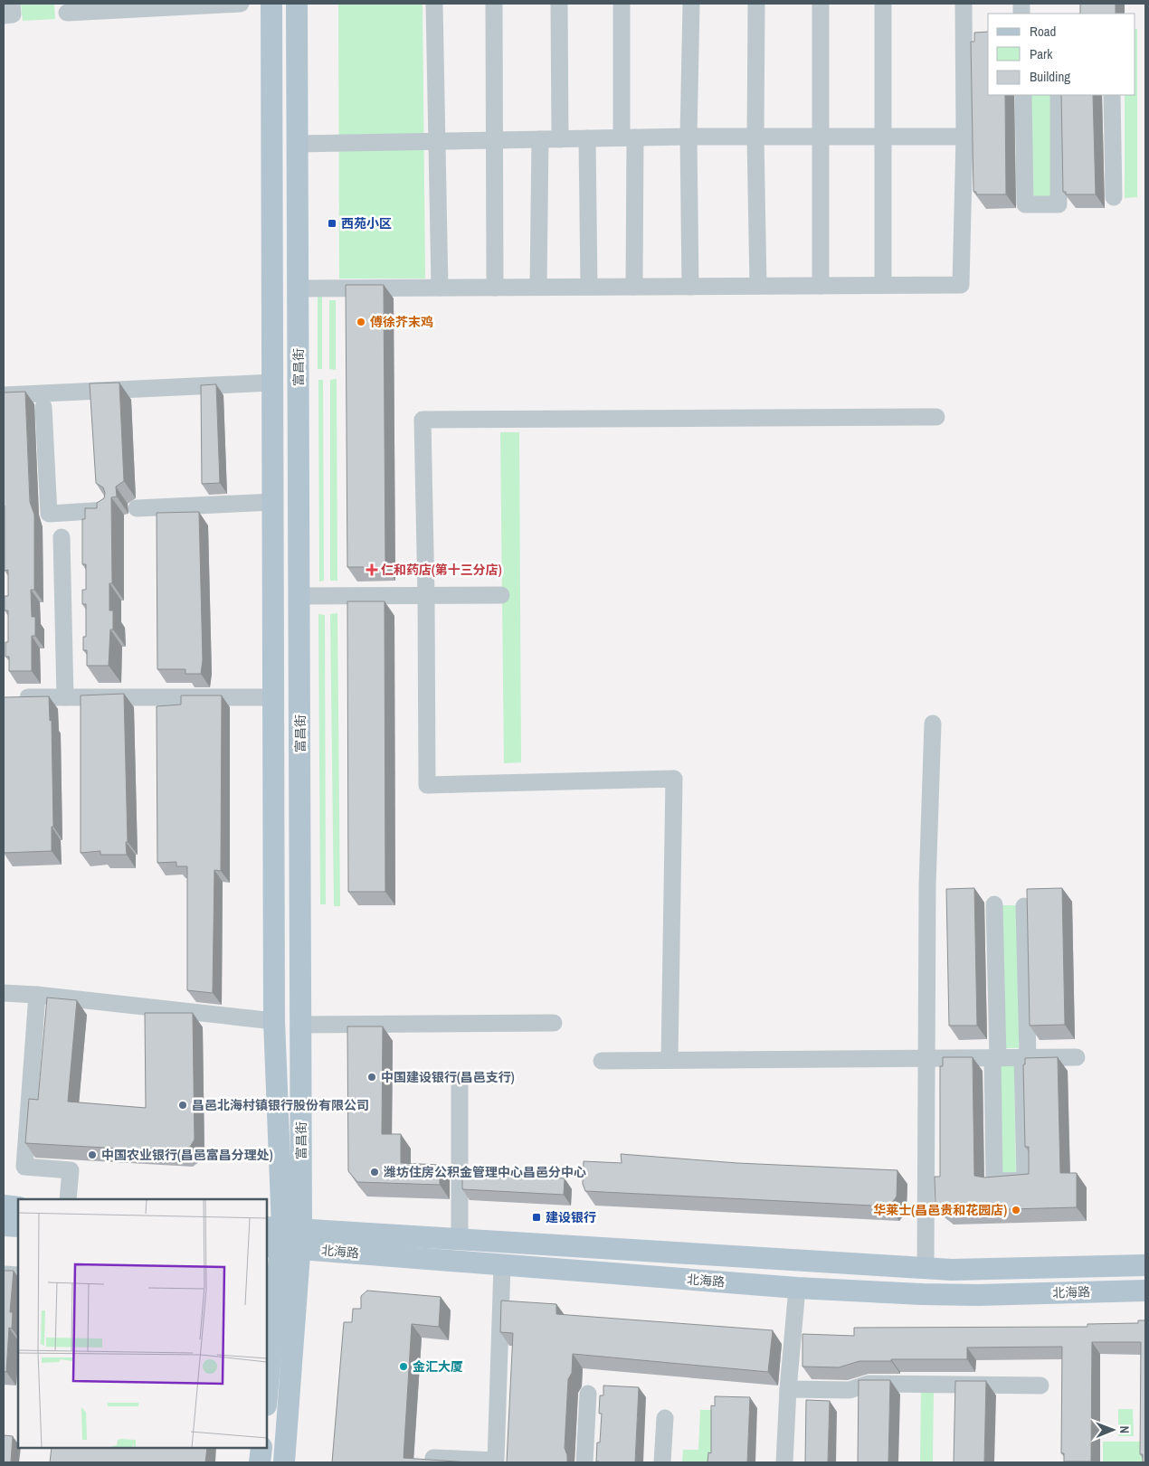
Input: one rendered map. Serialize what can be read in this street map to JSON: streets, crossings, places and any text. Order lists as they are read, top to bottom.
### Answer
{
  "streets": {
    "main road": ["富昌街", "北海路"]
  },
  "crossings": [
    ["富昌街", "北海路"]
  ],
  "places": {
    "transit": ["西苑小区", "建设银行"],
    "other": [
      "傅徐芥末鸡",
      "中国建设银行(昌邑支行)",
      "昌邑北海村镇银行股份有限公司",
      "中国农业银行(昌邑富昌分理处)",
      "潍坊住房公积金管理中心昌邑分中心",
      "华莱士(昌邑贵和花园店)",
      "金汇大厦"
    ],
    "health": ["仁和药店(第十三分店)"]
  },
  "legend": ["Road", "Park", "Building"],
  "north": "right"
}
